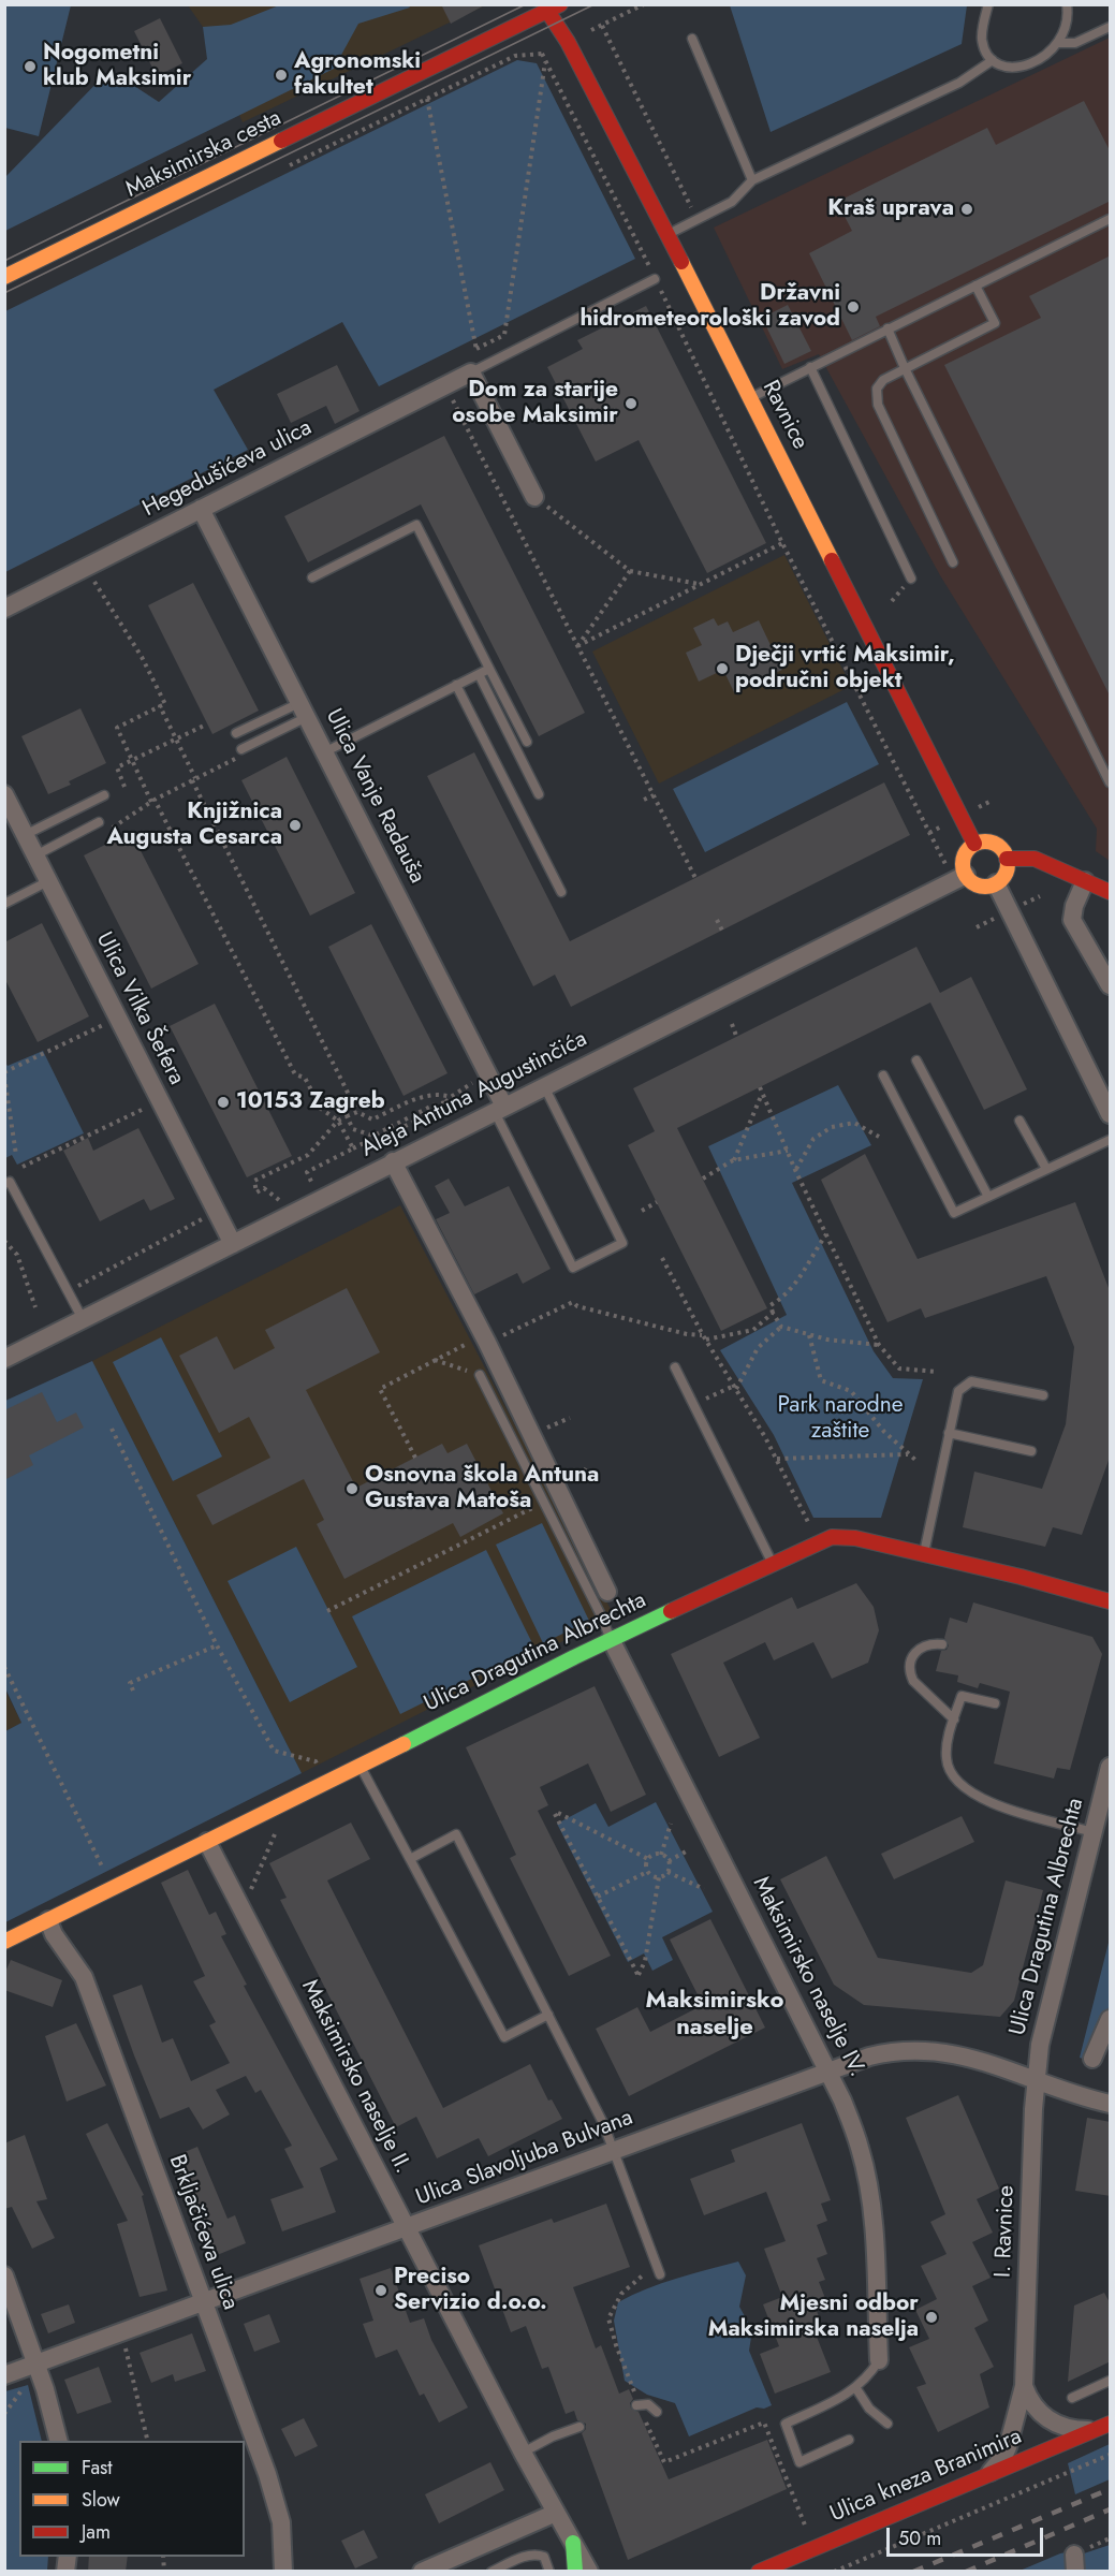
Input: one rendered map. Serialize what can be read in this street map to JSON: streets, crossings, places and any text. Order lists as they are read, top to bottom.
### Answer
{
  "streets": {
    "street": [
      "Maksimirska cesta",
      "Ravnice",
      "Hegedušićeva ulica",
      "Ulica Vanje Radauša",
      "Ulica Vilka Šefera",
      "Aleja Antuna Augustinčića",
      "Ulica Dragutina Albrechta",
      "Maksimirsko naselje IV.",
      "Maksimirsko naselje II.",
      "Ulica Slavoljuba Bulvana",
      "I. Ravnice",
      "Brkljačićeva ulica",
      "Ulica kneza Branimira"
    ]
  },
  "crossings": [
    ["Maksimirska cesta", "Ravnice"],
    ["Ravnice", "Aleja Antuna Augustinčića"],
    ["Hegedušićeva ulica", "Ulica Vanje Radauša"],
    ["Ulica Vanje Radauša", "Aleja Antuna Augustinčića"],
    ["Ulica Vilka Šefera", "Aleja Antuna Augustinčića"],
    ["Ulica Dragutina Albrechta", "Maksimirsko naselje IV."],
    ["Ulica Dragutina Albrechta", "Maksimirsko naselje II."],
    ["Ulica Dragutina Albrechta", "Ulica Slavoljuba Bulvana"],
    ["Ulica Dragutina Albrechta", "I. Ravnice"],
    ["Ulica Dragutina Albrechta", "Brkljačićeva ulica"],
    ["Maksimirsko naselje IV.", "Ulica Slavoljuba Bulvana"],
    ["Maksimirsko naselje II.", "Ulica Slavoljuba Bulvana"],
    ["Ulica Slavoljuba Bulvana", "I. Ravnice"],
    ["Ulica Slavoljuba Bulvana", "Brkljačićeva ulica"],
    ["I. Ravnice", "Ulica kneza Branimira"]
  ],
  "districts": ["Maksimirsko naselje"],
  "parks": ["Park narodne zaštite"],
  "places": [
    "Nogometni klub Maksimir",
    "Agronomski fakultet",
    "Kraš uprava",
    "Državni hidrometeorološki zavod",
    "Dom za starije osobe Maksimir",
    "Dječji vrtić Maksimir, područni objekt",
    "Knjižnica Augusta Cesarca",
    "10153 Zagreb",
    "Osnovna škola Antuna Gustava Matoša",
    "Preciso Servizio d.o.o.",
    "Mjesni odbor Maksimirska naselja"
  ],
  "legend": ["Fast", "Slow", "Jam"],
  "scale_bar": "50 m"
}
